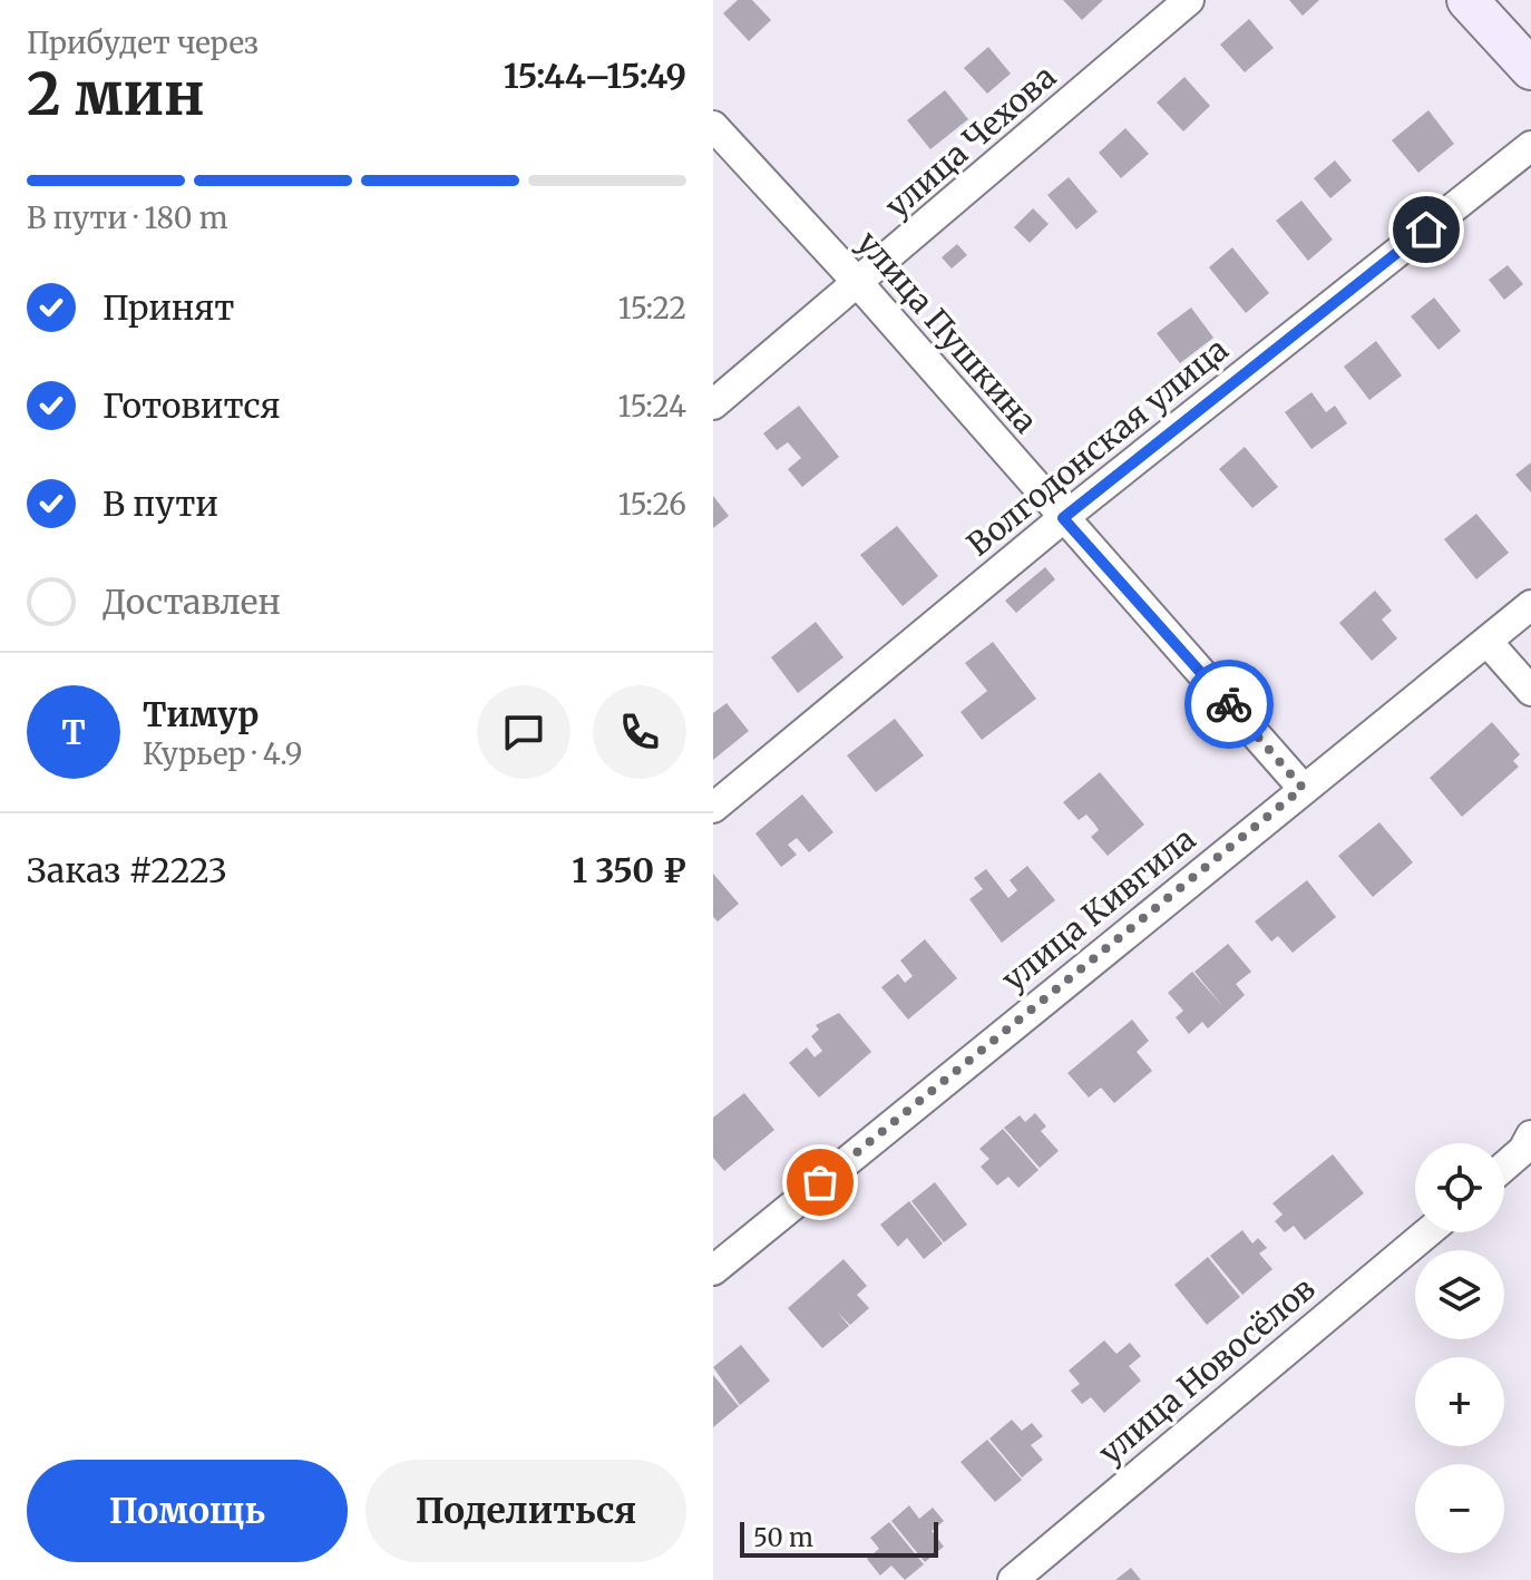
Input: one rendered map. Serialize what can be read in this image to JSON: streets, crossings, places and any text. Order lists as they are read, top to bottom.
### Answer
{
  "streets": {
    "street": [
      "улица Чехова",
      "улица Пушкина",
      "Волгодонская улица",
      "улица Кивгила",
      "улица Новосёлов"
    ]
  },
  "crossings": [
    ["улица Чехова", "улица Пушкина"],
    ["улица Пушкина", "Волгодонская улица"],
    ["улица Пушкина", "улица Кивгила"]
  ],
  "scale_bar": "50 m",
  "page": {
    "heading": ["2 мин", "Прибудет через", "15:44–15:49"],
    "panel": [
      "Тимур",
      "Курьер · 4.9",
      "Заказ #2223",
      "1 350 ₽"
    ],
    "bar": "В пути · 180 m",
    "list": [
      ["Принят", "15:22"],
      ["Готовится", "15:24"],
      ["В пути", "15:26"],
      "Доставлен"
    ],
    "round": "Т",
    "map_buttons": ["+", "−"],
    "buttons": ["Помощь", "Поделиться"],
    "scale": "50 m"
  }
}
